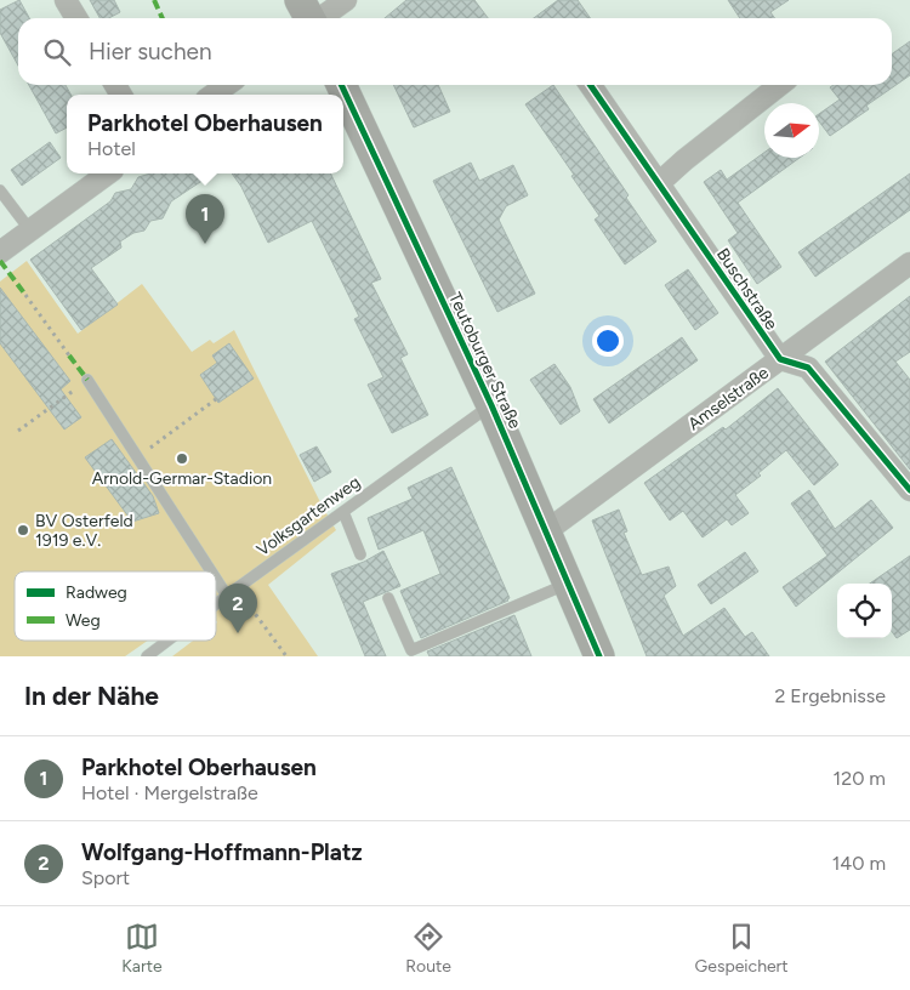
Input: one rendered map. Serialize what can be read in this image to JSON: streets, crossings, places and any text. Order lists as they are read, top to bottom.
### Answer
{
  "streets": {
    "main road": ["Teutoburger Straße"],
    "street": ["Buschstraße", "Amselstraße"],
    "lane": ["Volksgartenweg"]
  },
  "crossings": [
    ["Buschstraße", "Amselstraße"],
    ["Teutoburger Straße", "Amselstraße"],
    ["Teutoburger Straße", "Volksgartenweg"]
  ],
  "places": ["Arnold-Germar-Stadion", "BV Osterfeld 1919 e.V."],
  "legend": ["Radweg", "Weg"],
  "north": "right",
  "page": {
    "search": "Hier suchen",
    "popup": ["Parkhotel Oberhausen", "Hotel"],
    "pins": ["1", "2"],
    "heading": ["In der Nähe", "2 Ergebnisse"],
    "list": [
      {
        "mark": "1",
        "name": "Parkhotel Oberhausen",
        "note": "Hotel · Mergelstraße",
        "value": "120 m"
      },
      {
        "mark": "2",
        "name": "Wolfgang-Hoffmann-Platz",
        "note": "Sport",
        "value": "140 m"
      }
    ],
    "nav": ["Karte", "Route", "Gespeichert"]
  }
}
